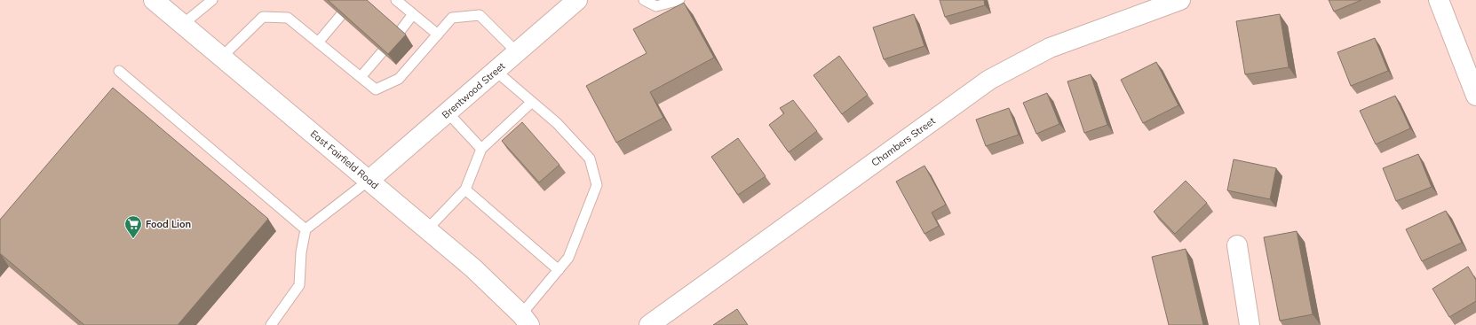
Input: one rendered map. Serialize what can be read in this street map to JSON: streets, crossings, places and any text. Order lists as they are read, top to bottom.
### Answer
{
  "streets": {
    "street": ["Brentwood Street", "Chambers Street", "East Fairfield Road"]
  },
  "crossings": [
    ["Brentwood Street", "East Fairfield Road"]
  ],
  "places": {
    "supermarket": ["Food Lion"]
  }
}
